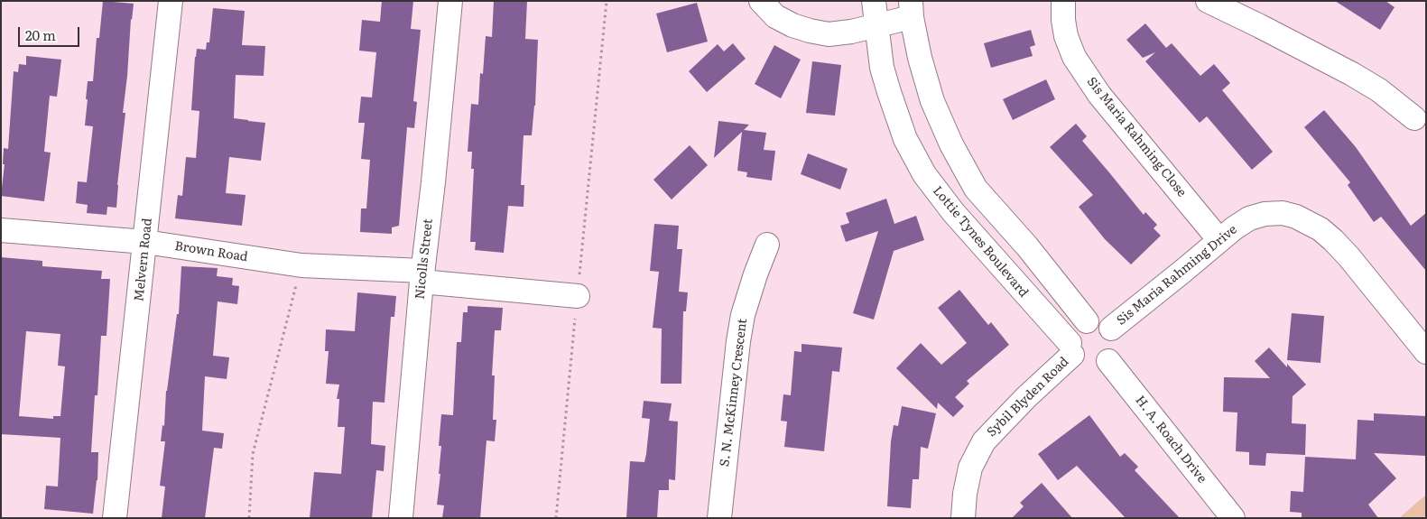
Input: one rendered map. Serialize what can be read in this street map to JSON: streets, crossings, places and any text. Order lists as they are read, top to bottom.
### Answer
{
  "streets": {
    "street": [
      "Sis Maria Rahming Close",
      "Lottie Tynes Boulevard",
      "Brown Road",
      "Nicolls Street",
      "Melvern Road",
      "Sis Maria Rahming Drive",
      "S. N. McKinney Crescent",
      "Sybil Blyden Road",
      "H. A. Roach Drive"
    ]
  },
  "crossings": [
    ["Sis Maria Rahming Close", "Sis Maria Rahming Drive"],
    ["Lottie Tynes Boulevard", "Sis Maria Rahming Drive"],
    ["Lottie Tynes Boulevard", "Sybil Blyden Road"],
    ["Lottie Tynes Boulevard", "H. A. Roach Drive"],
    ["Brown Road", "Nicolls Street"],
    ["Brown Road", "Melvern Road"],
    ["Sis Maria Rahming Drive", "Sybil Blyden Road"],
    ["Sis Maria Rahming Drive", "H. A. Roach Drive"],
    ["Sybil Blyden Road", "H. A. Roach Drive"]
  ],
  "scale_bar": "20 m"
}
